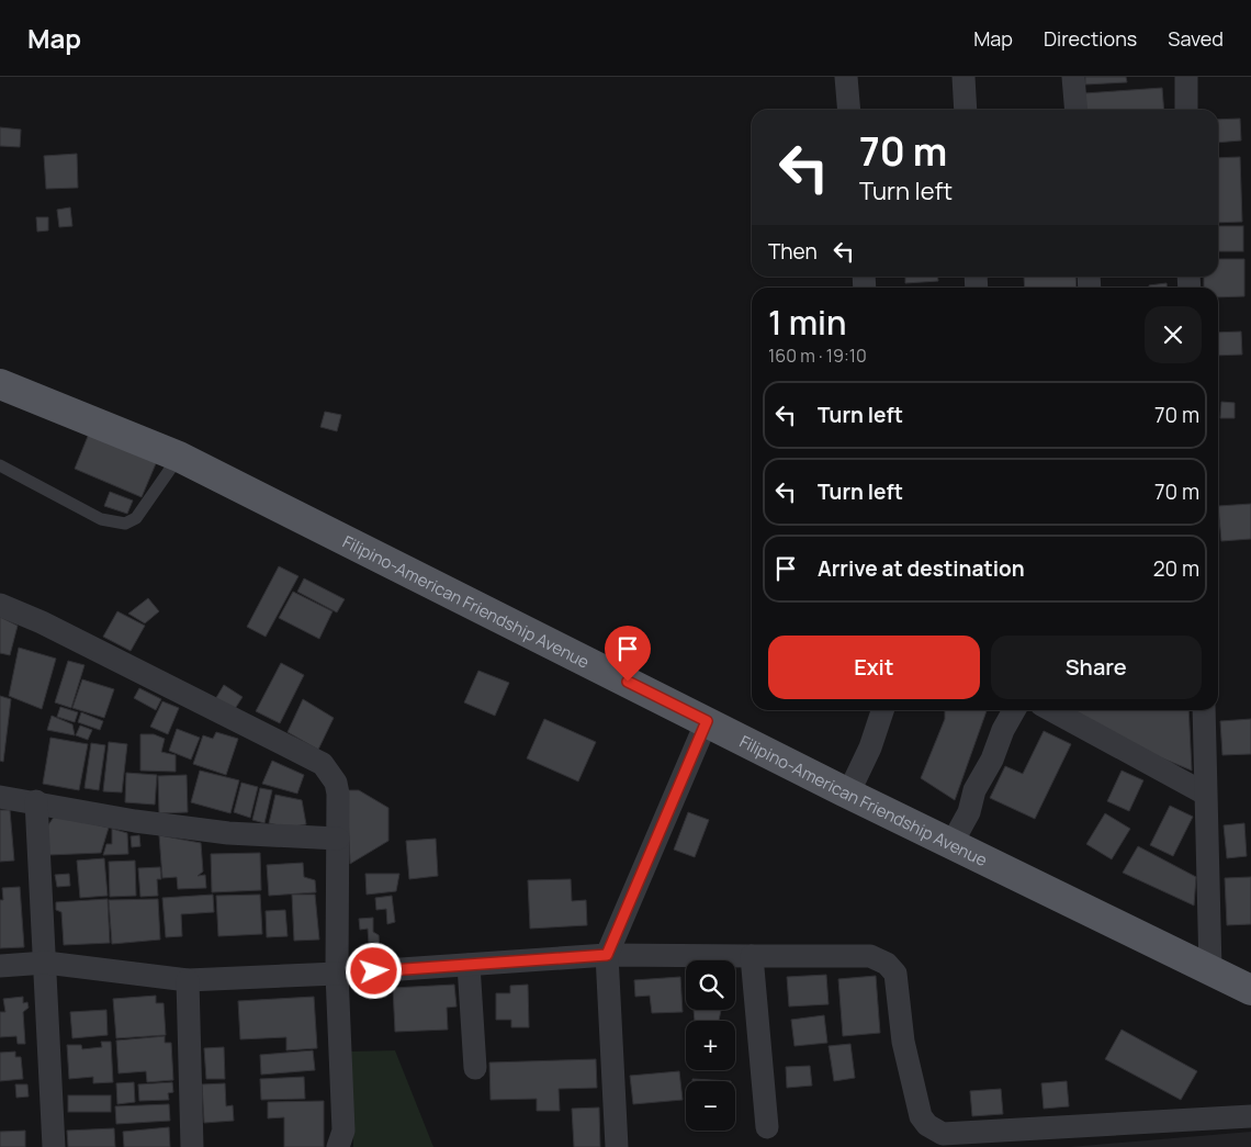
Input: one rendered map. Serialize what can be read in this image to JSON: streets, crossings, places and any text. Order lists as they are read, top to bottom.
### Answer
{
  "streets": {
    "main road": ["Filipino-American Friendship Avenue"]
  },
  "page": {
    "header": "Map",
    "nav": ["Map", "Directions", "Saved"],
    "turn": ["70 m", "Turn left"],
    "then": "Then",
    "heading": ["1 min", "160 m · 19:10"],
    "list": [
      {
        "name": "Turn left",
        "value": "70 m"
      },
      {
        "name": "Turn left",
        "value": "70 m"
      },
      {
        "name": "Arrive at destination",
        "value": "20 m"
      }
    ],
    "buttons": ["Exit", "Share"],
    "map_buttons": ["+", "−"]
  }
}
